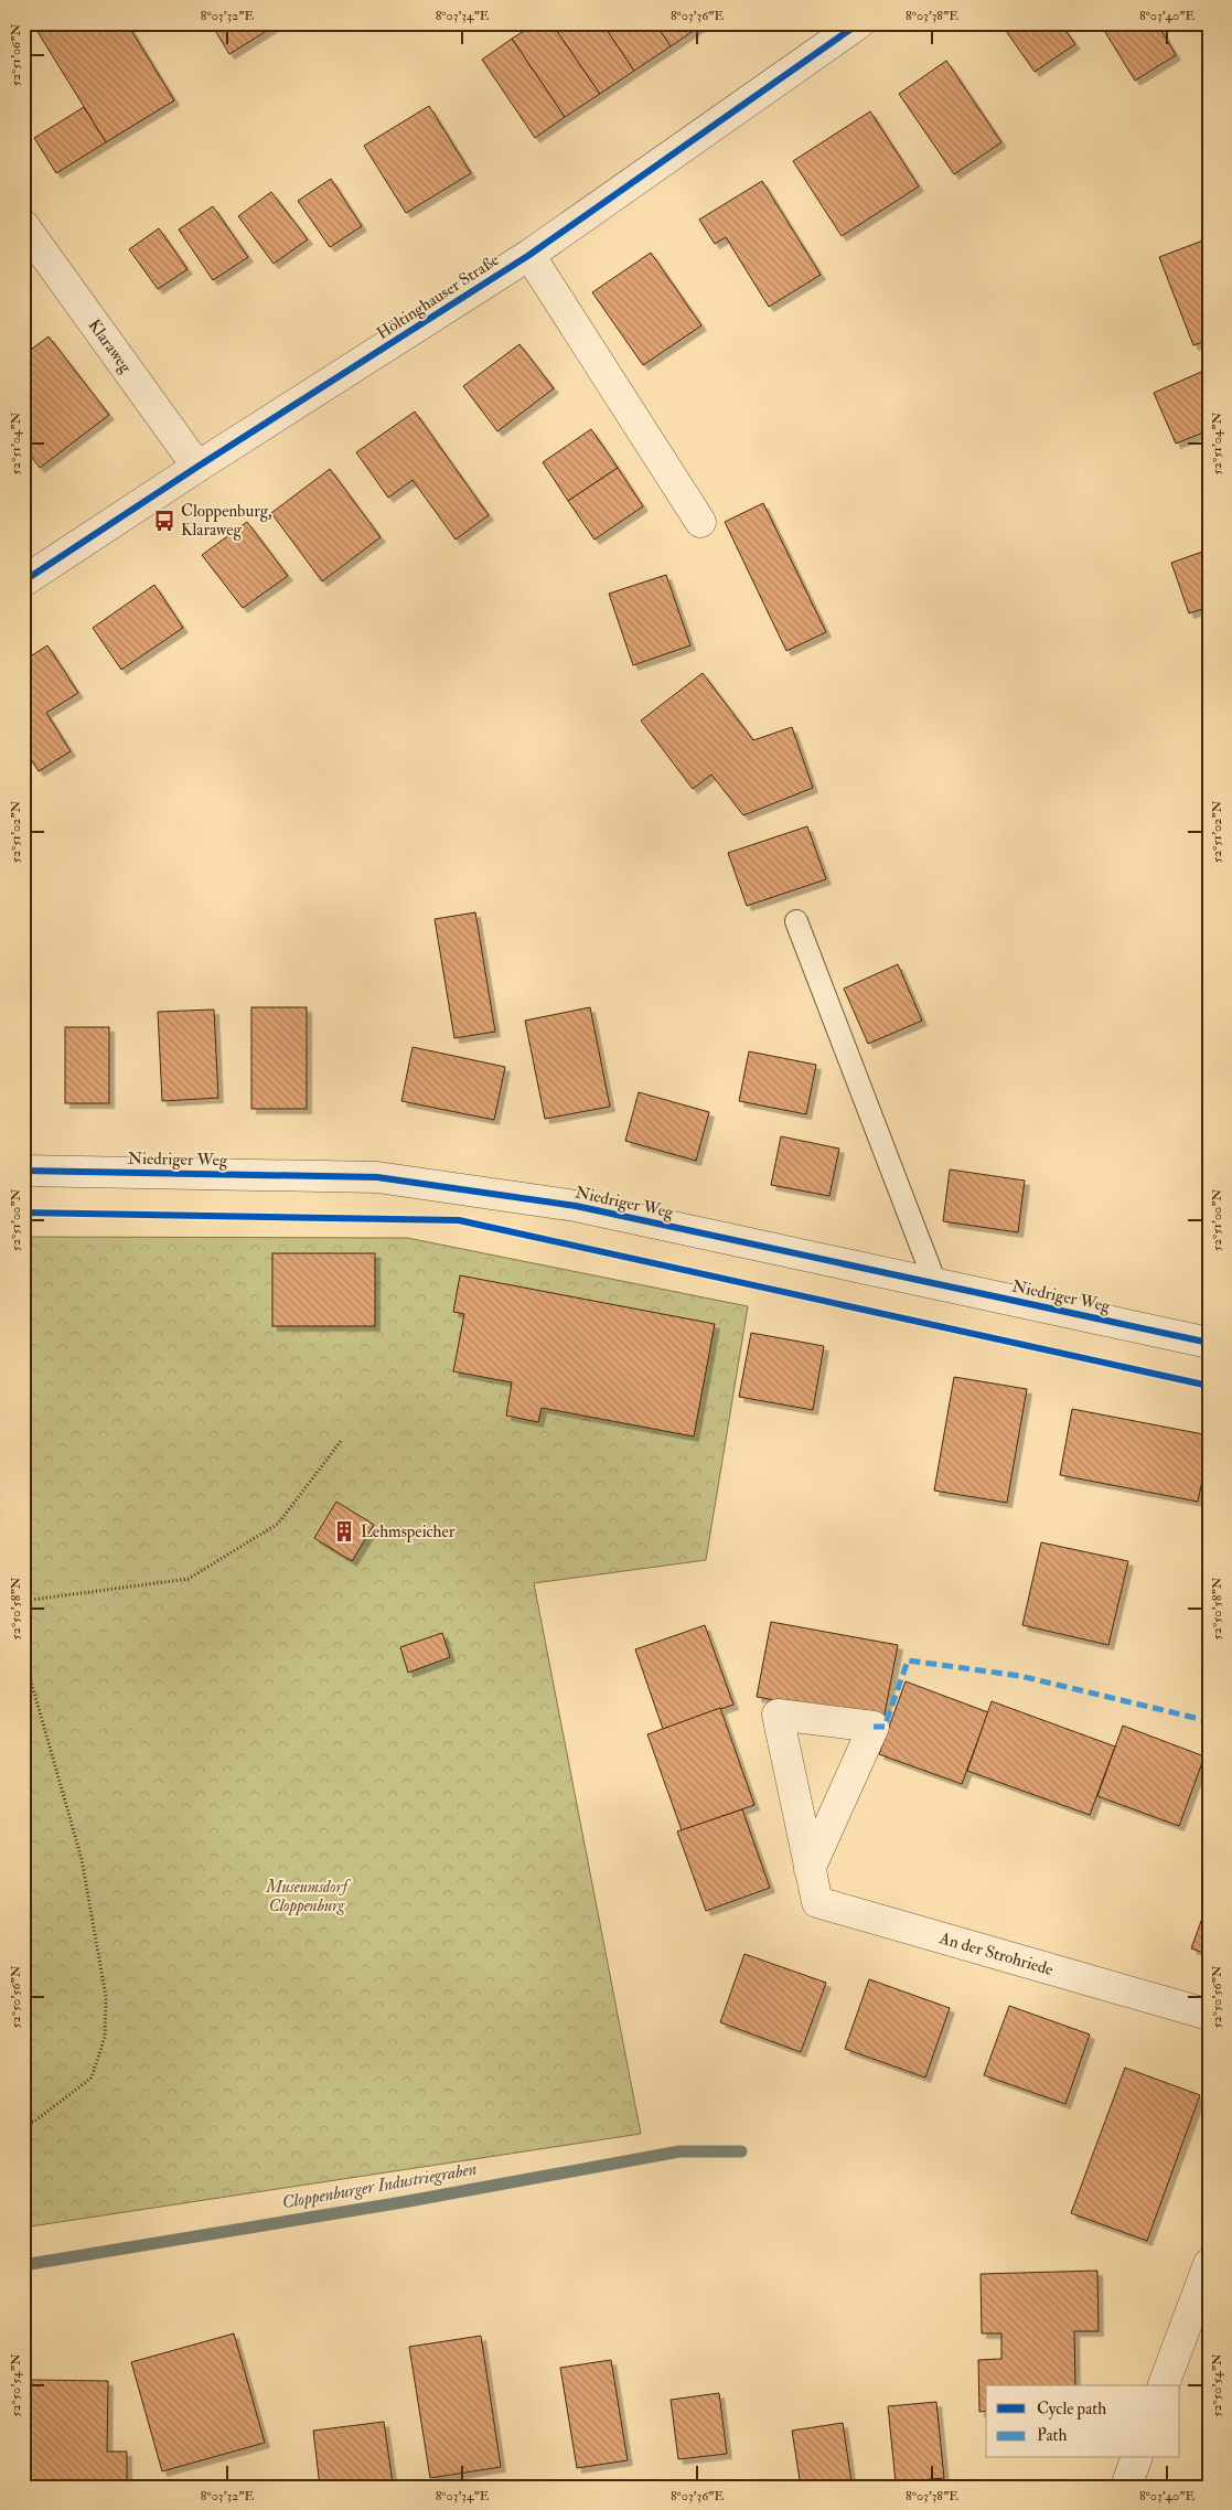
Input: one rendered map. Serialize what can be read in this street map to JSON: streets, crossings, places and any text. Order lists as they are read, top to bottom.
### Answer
{
  "streets": {
    "street": [
      "Höltinghauser Straße",
      "Klaraweg",
      "Niedriger Weg",
      "An der Strohriede"
    ]
  },
  "crossings": [
    ["Höltinghauser Straße", "Klaraweg"]
  ],
  "water": ["Cloppenburger Industriegraben"],
  "parks": ["Museumsdorf Cloppenburg"],
  "places": {
    "bus stop": ["Cloppenburg, Klaraweg"],
    "building": ["Lehmspeicher"]
  },
  "legend": ["Cycle path", "Path"],
  "coordinates": [
    "8°03'32\"E",
    "8°03'34\"E",
    "8°03'36\"E",
    "8°03'38\"E",
    "8°03'40\"E",
    "52°51'06\"N",
    "52°51'04\"N",
    "52°51'02\"N",
    "52°51'00\"N",
    "52°50'58\"N",
    "52°50'56\"N",
    "52°50'54\"N"
  ]
}
